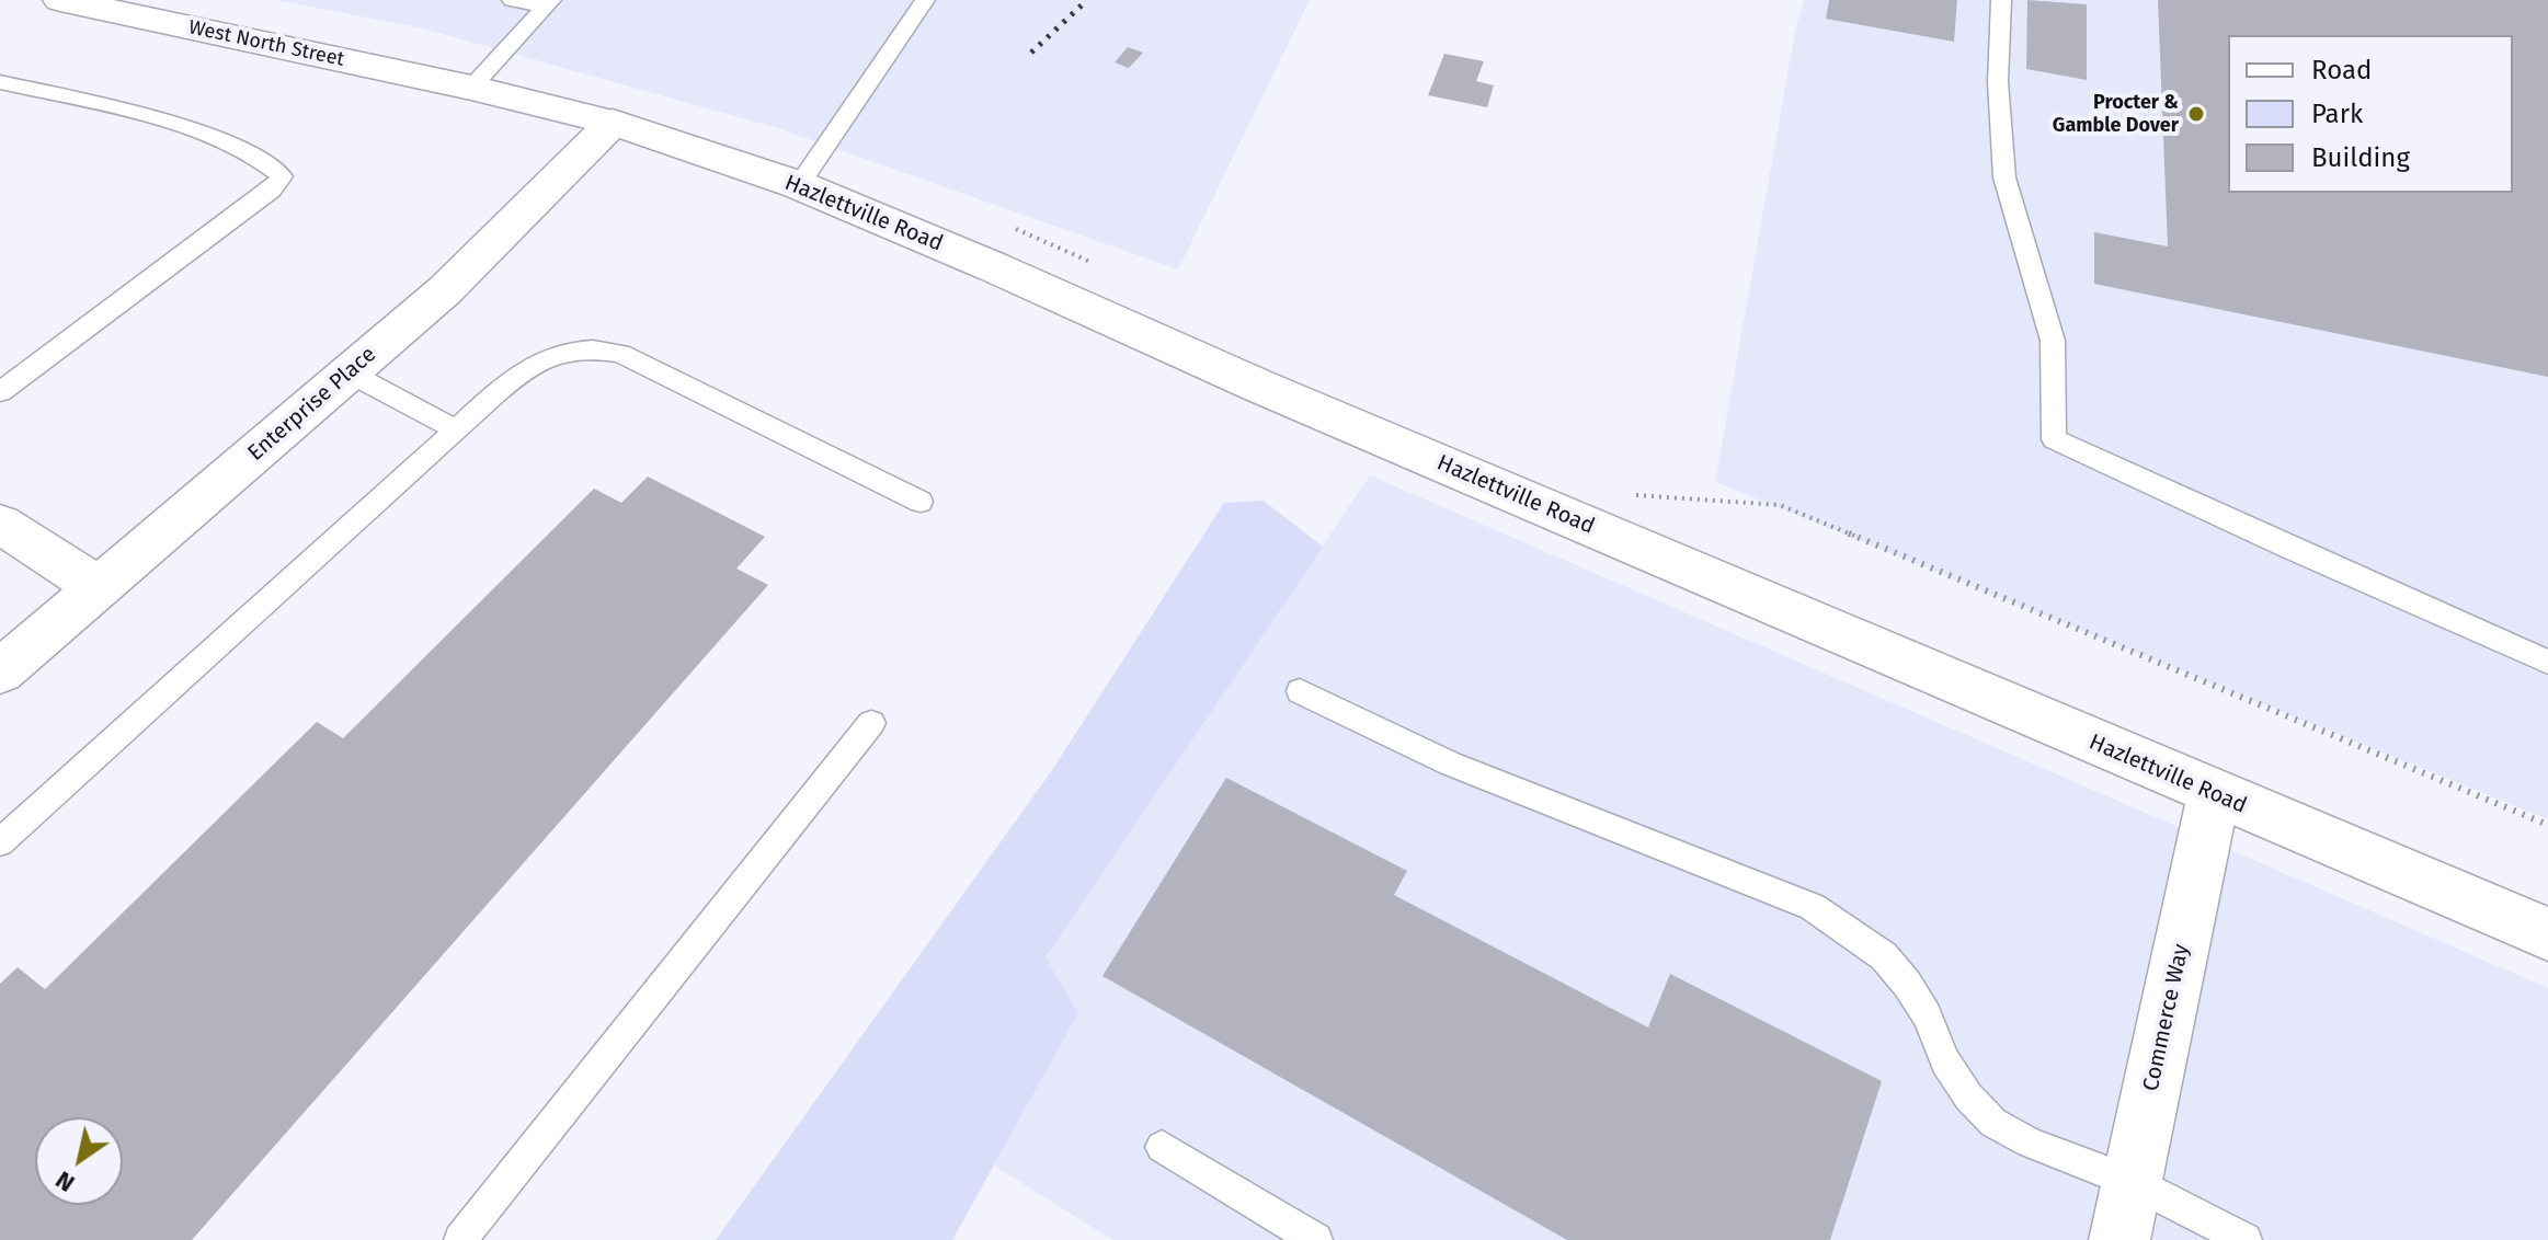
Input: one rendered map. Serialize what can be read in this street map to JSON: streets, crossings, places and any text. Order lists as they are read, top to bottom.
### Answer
{
  "streets": {
    "main road": [
      "West North Street",
      "Hazlettville Road",
      "Enterprise Place",
      "Commerce Way"
    ]
  },
  "crossings": [
    ["West North Street", "Hazlettville Road"],
    ["Hazlettville Road", "Enterprise Place"],
    ["Hazlettville Road", "Commerce Way"]
  ],
  "places": ["Procter & Gamble Dover"],
  "legend": ["Road", "Park", "Building"],
  "north": "bottom left"
}
